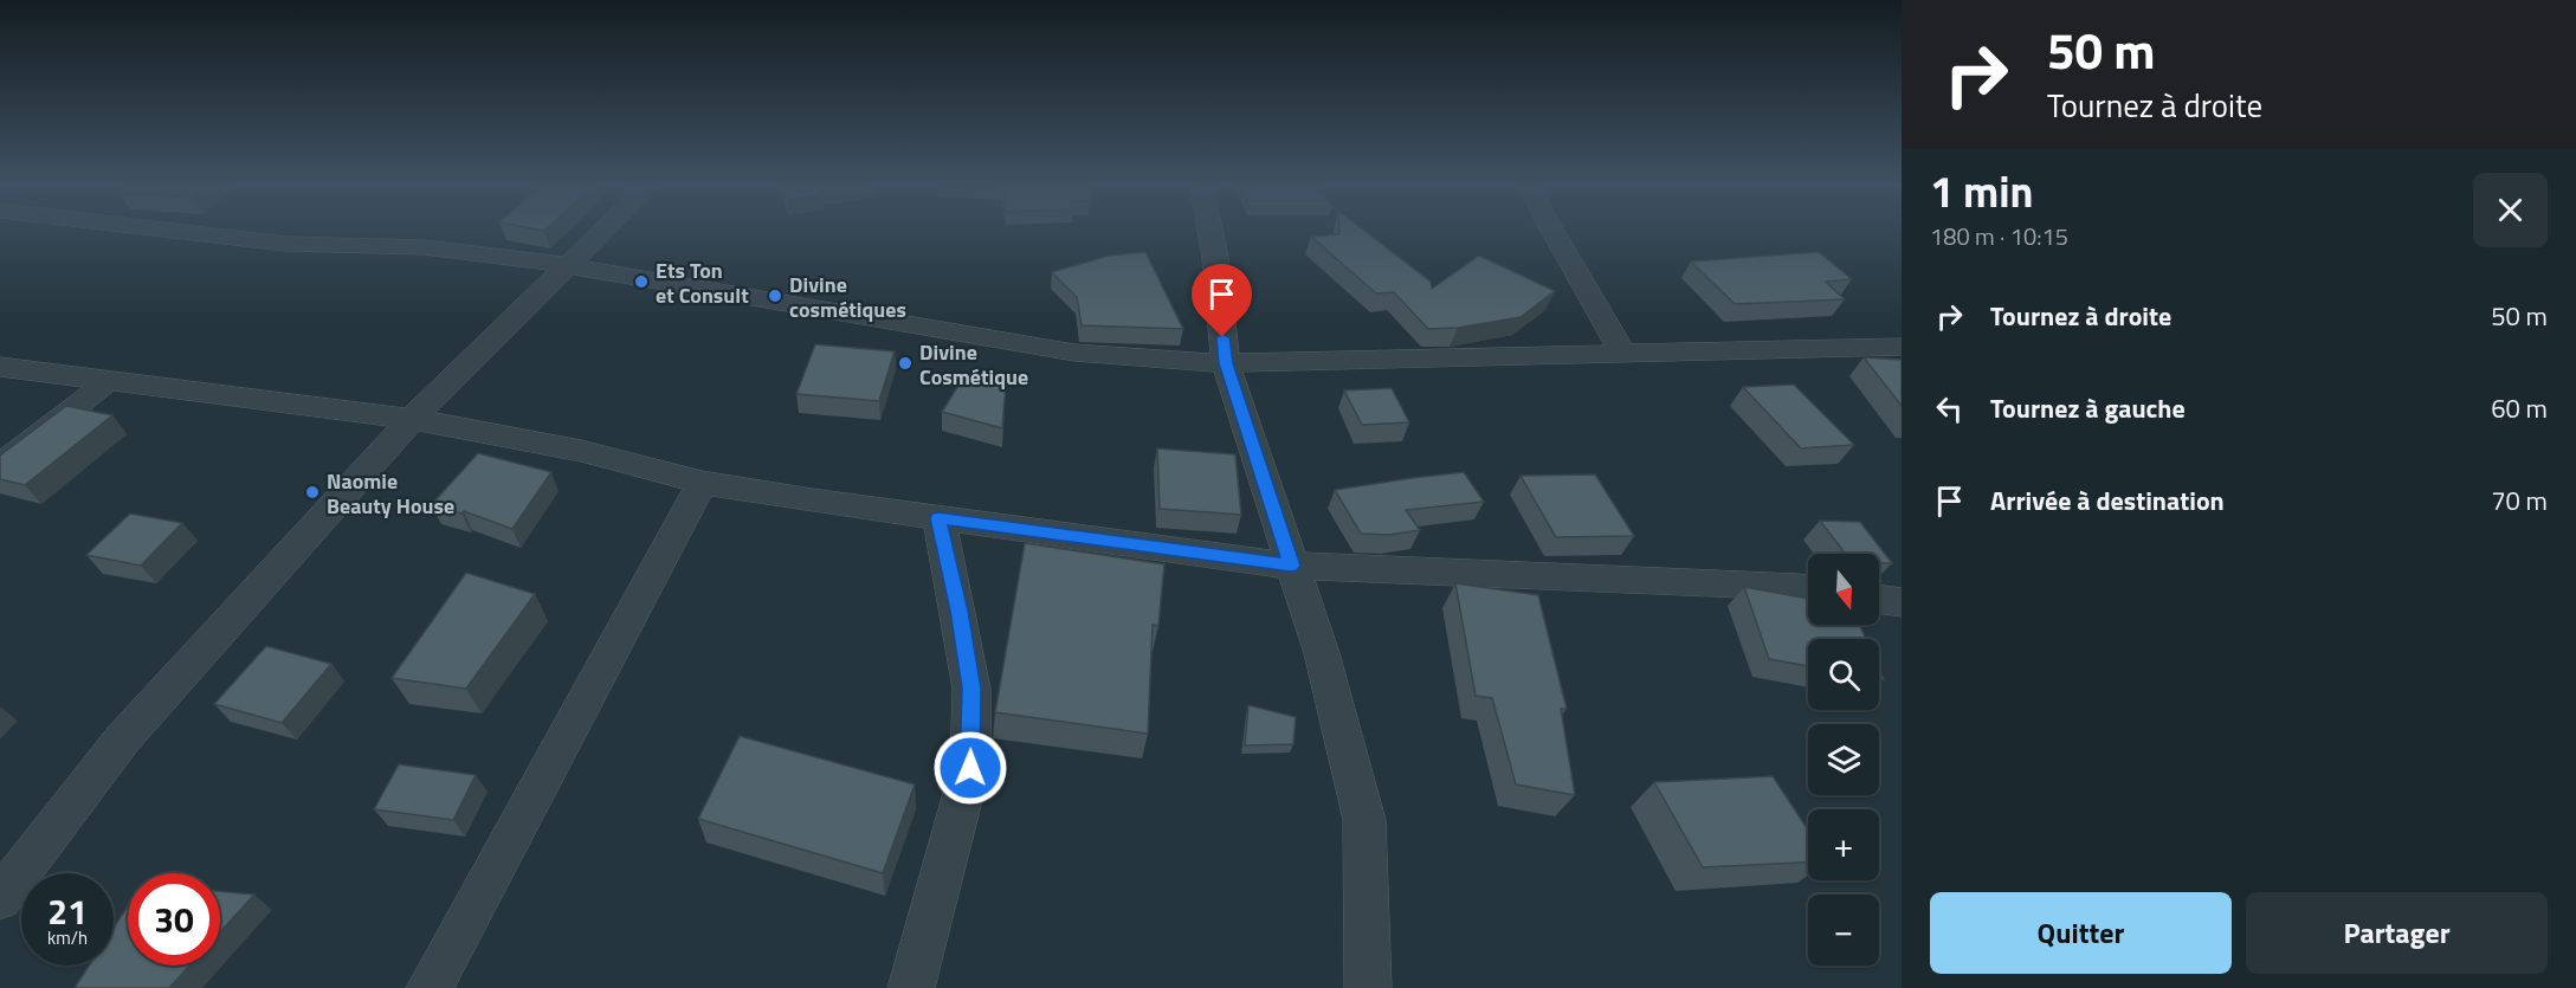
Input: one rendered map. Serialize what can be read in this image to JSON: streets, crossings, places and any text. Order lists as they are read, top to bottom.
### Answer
{
  "places": [
    "Ets Ton et Consult",
    "Divine cosmétiques",
    "Divine Cosmétique",
    "Naomie Beauty House"
  ],
  "north": "bottom",
  "page": {
    "turn": ["50 m", "Tournez à droite"],
    "heading": ["1 min", "180 m · 10:15"],
    "list": [
      {
        "name": "Tournez à droite",
        "value": "50 m"
      },
      {
        "name": "Tournez à gauche",
        "value": "60 m"
      },
      {
        "name": "Arrivée à destination",
        "value": "70 m"
      }
    ],
    "map_buttons": ["+", "−"],
    "speed": "21 km/h",
    "limit": "30",
    "buttons": ["Quitter", "Partager"]
  }
}
